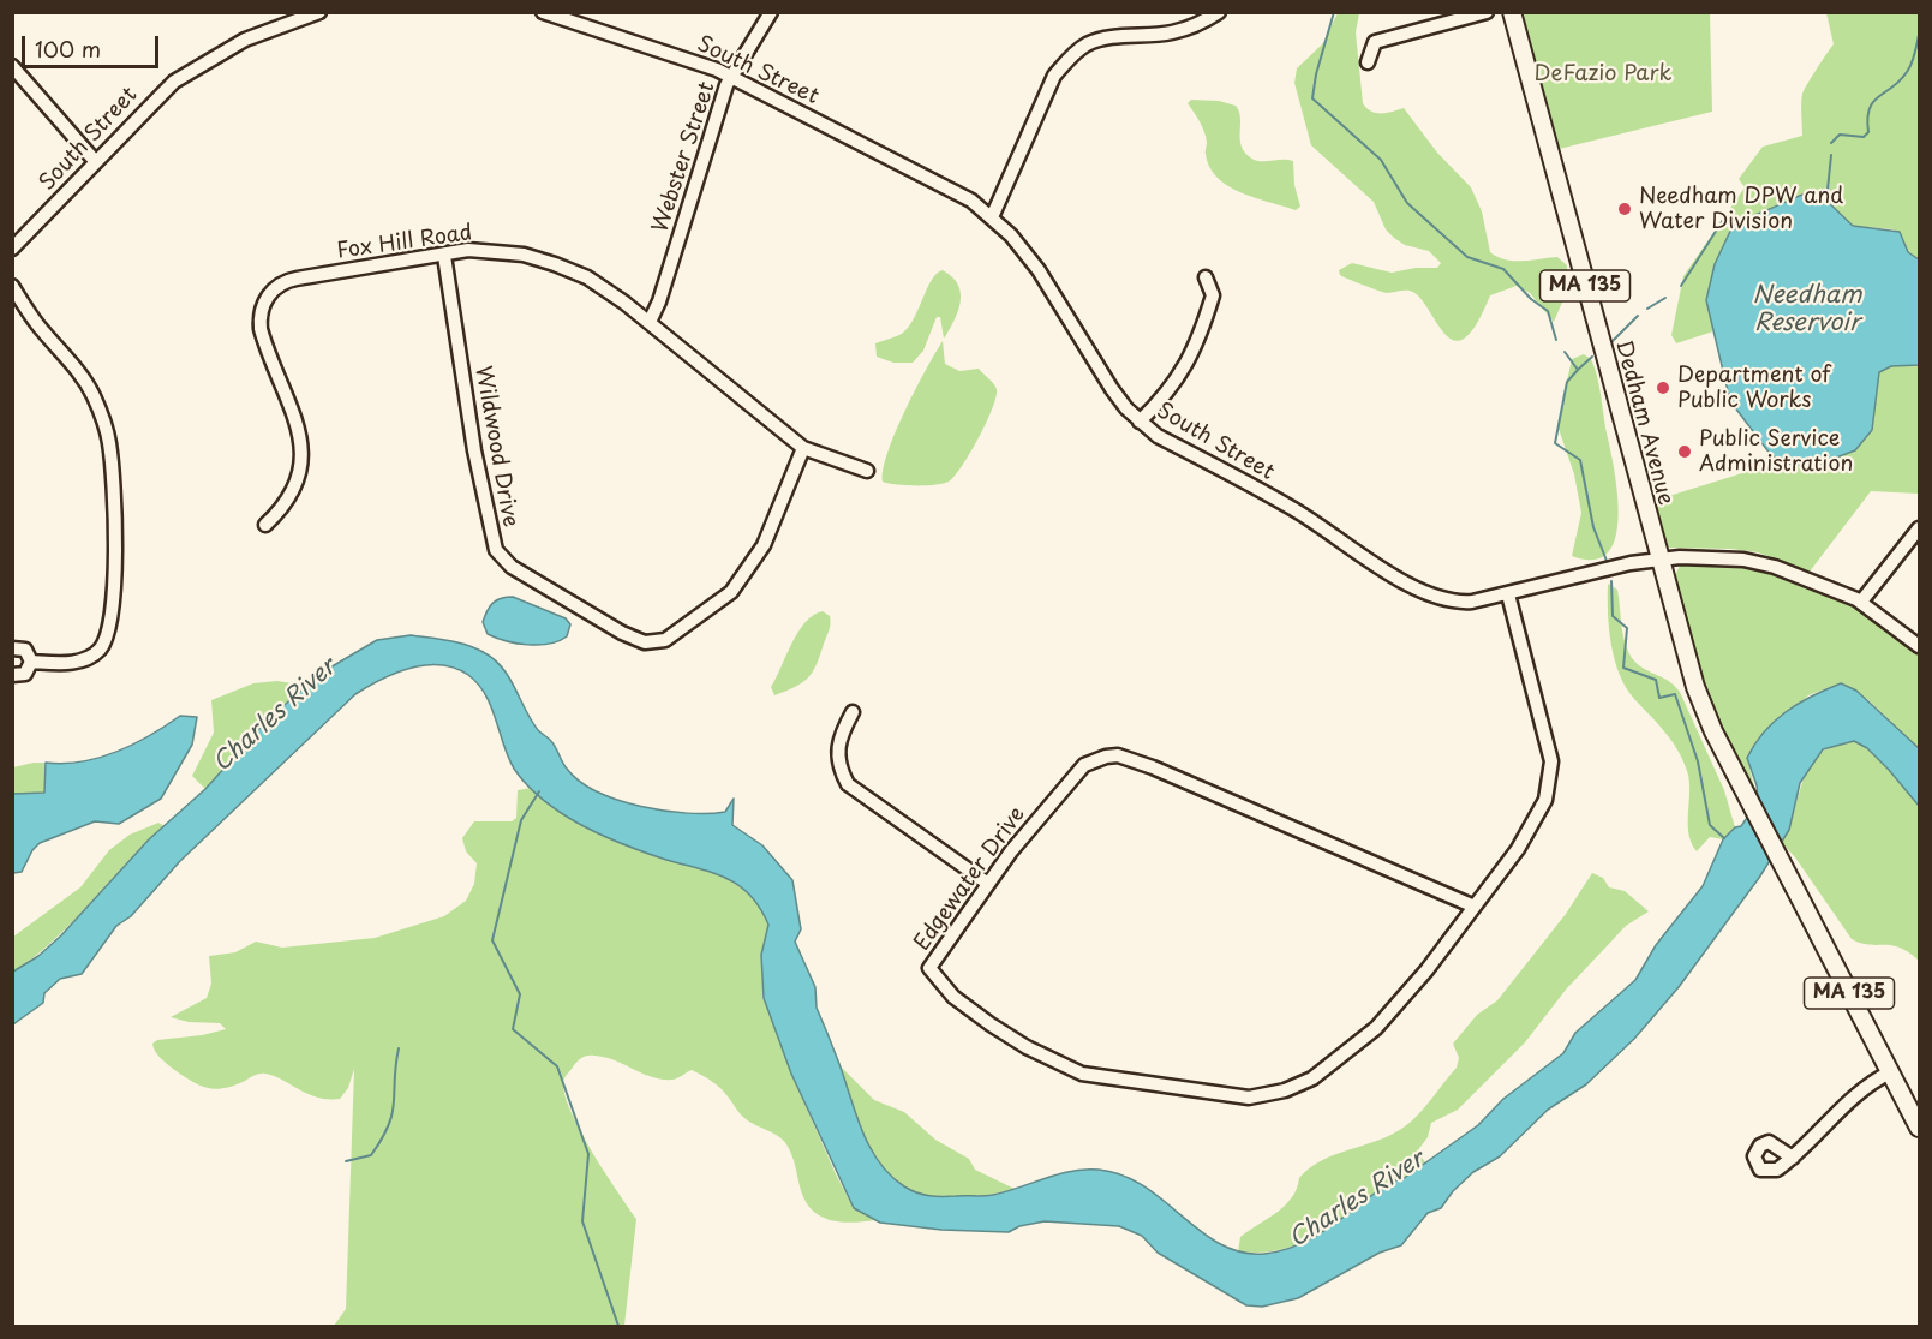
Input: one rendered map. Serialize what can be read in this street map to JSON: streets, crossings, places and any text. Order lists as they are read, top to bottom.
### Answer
{
  "streets": {
    "main road": ["MA 135", "Dedham Avenue"],
    "street": [
      "South Street",
      "Webster Street",
      "Fox Hill Road",
      "Wildwood Drive",
      "Edgewater Drive"
    ]
  },
  "crossings": [
    ["South Street", "Webster Street"],
    ["South Street", "Dedham Avenue"],
    ["South Street", "Edgewater Drive"],
    ["Webster Street", "Fox Hill Road"],
    ["Fox Hill Road", "Wildwood Drive"],
    ["MA 135", "Dedham Avenue"]
  ],
  "water": ["Needham Reservoir", "Charles River"],
  "parks": ["DeFazio Park"],
  "places": ["Needham DPW and Water Division", "Department of Public Works", "Public Service Administration"],
  "scale_bar": "100 m"
}
